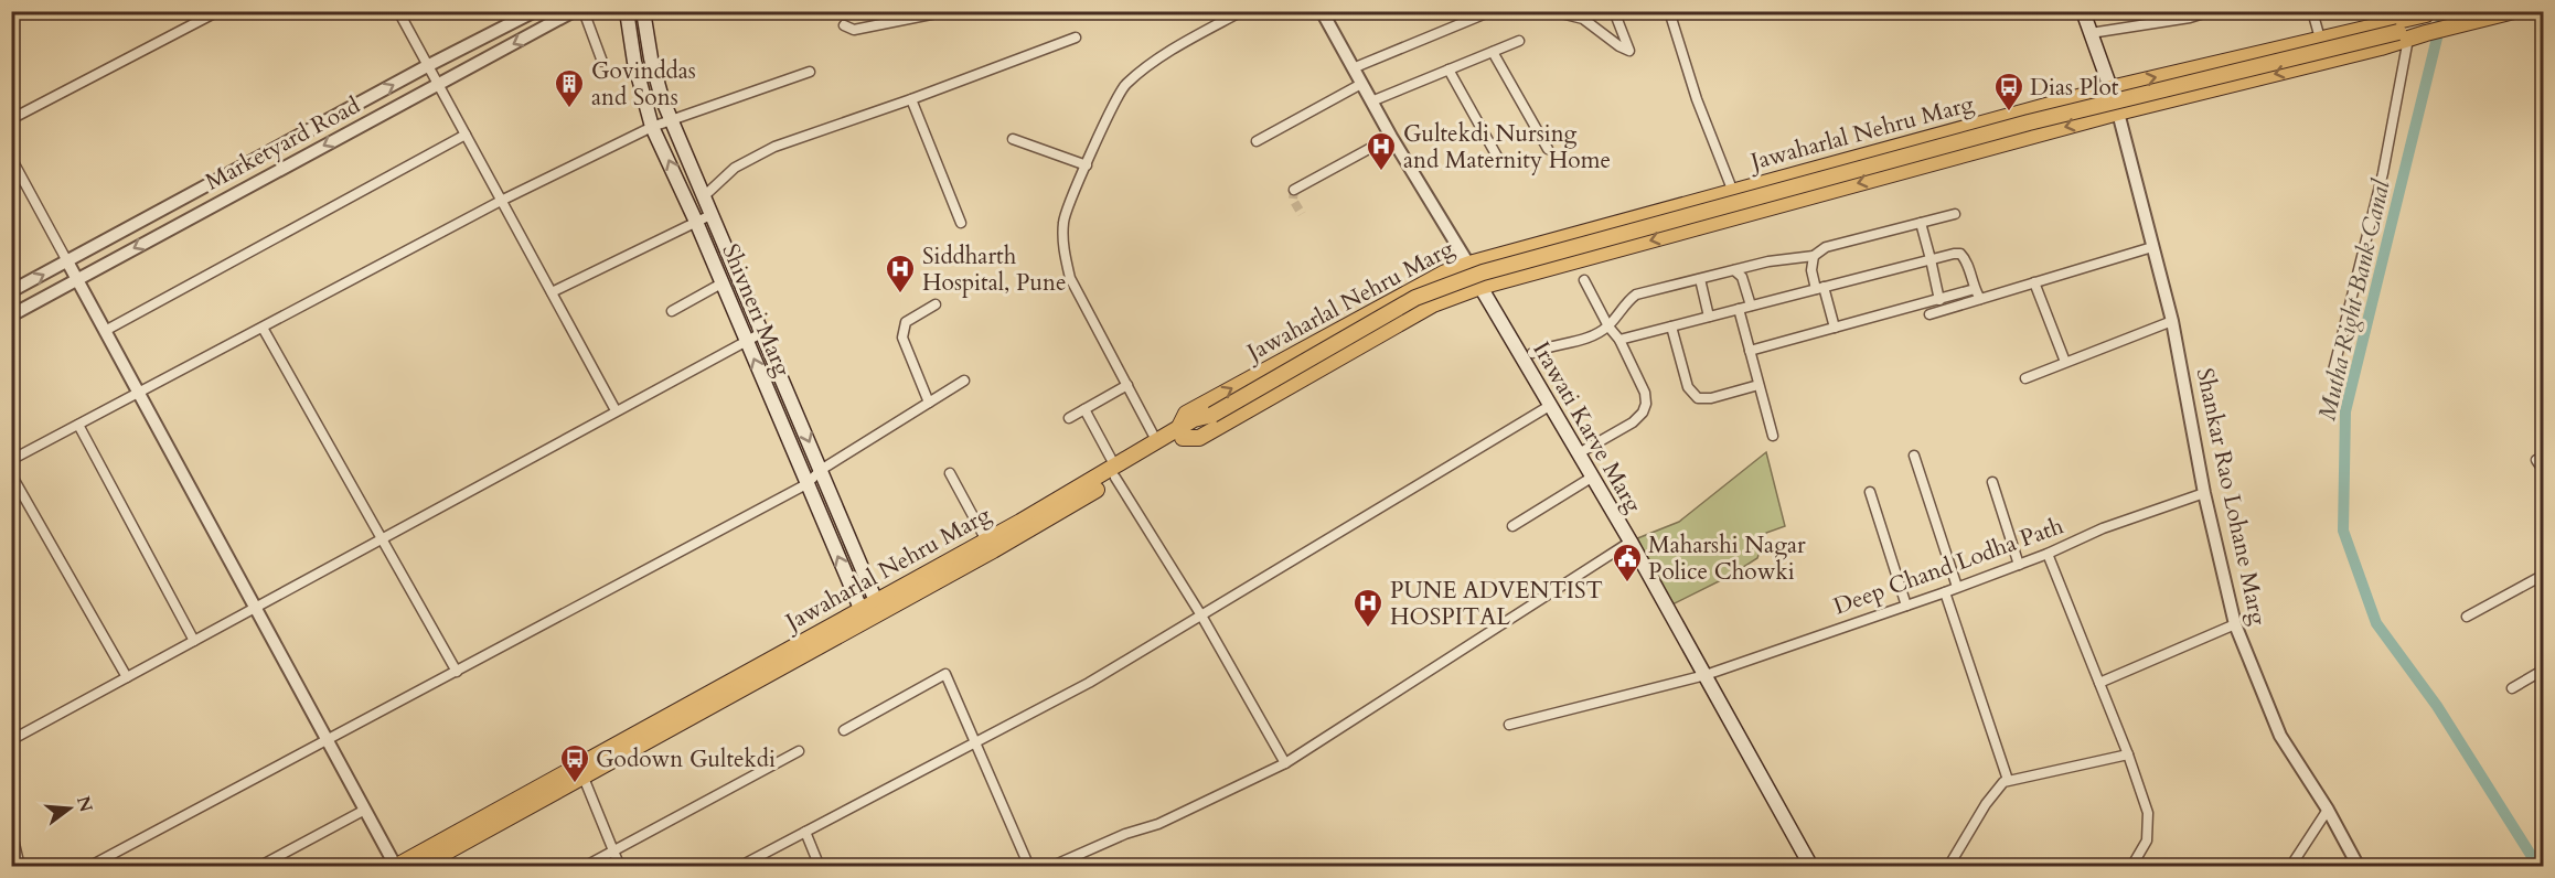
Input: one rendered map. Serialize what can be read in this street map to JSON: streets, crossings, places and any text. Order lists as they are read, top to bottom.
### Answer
{
  "streets": {
    "main road": ["Jawaharlal Nehru Marg", "Shivneri Marg", "Irawati Karve Marg"],
    "street": ["Marketyard Road", "Shankar Rao Lohane Marg", "Deep Chand Lodha Path"]
  },
  "crossings": [
    ["Jawaharlal Nehru Marg", "Shivneri Marg"],
    ["Jawaharlal Nehru Marg", "Irawati Karve Marg"],
    ["Jawaharlal Nehru Marg", "Shankar Rao Lohane Marg"],
    ["Irawati Karve Marg", "Deep Chand Lodha Path"],
    ["Shankar Rao Lohane Marg", "Deep Chand Lodha Path"]
  ],
  "water": ["Mutha Right Bank Canal"],
  "places": {
    "building": ["Govinddas and Sons"],
    "bus stop": ["Dias Plot", "Godown Gultekdi"],
    "hospital": ["Gultekdi Nursing and Maternity Home", "Siddharth Hospital, Pune", "PUNE ADVENTIST HOSPITAL"],
    "public building": ["Maharshi Nagar Police Chowki"]
  },
  "north": "right"
}
